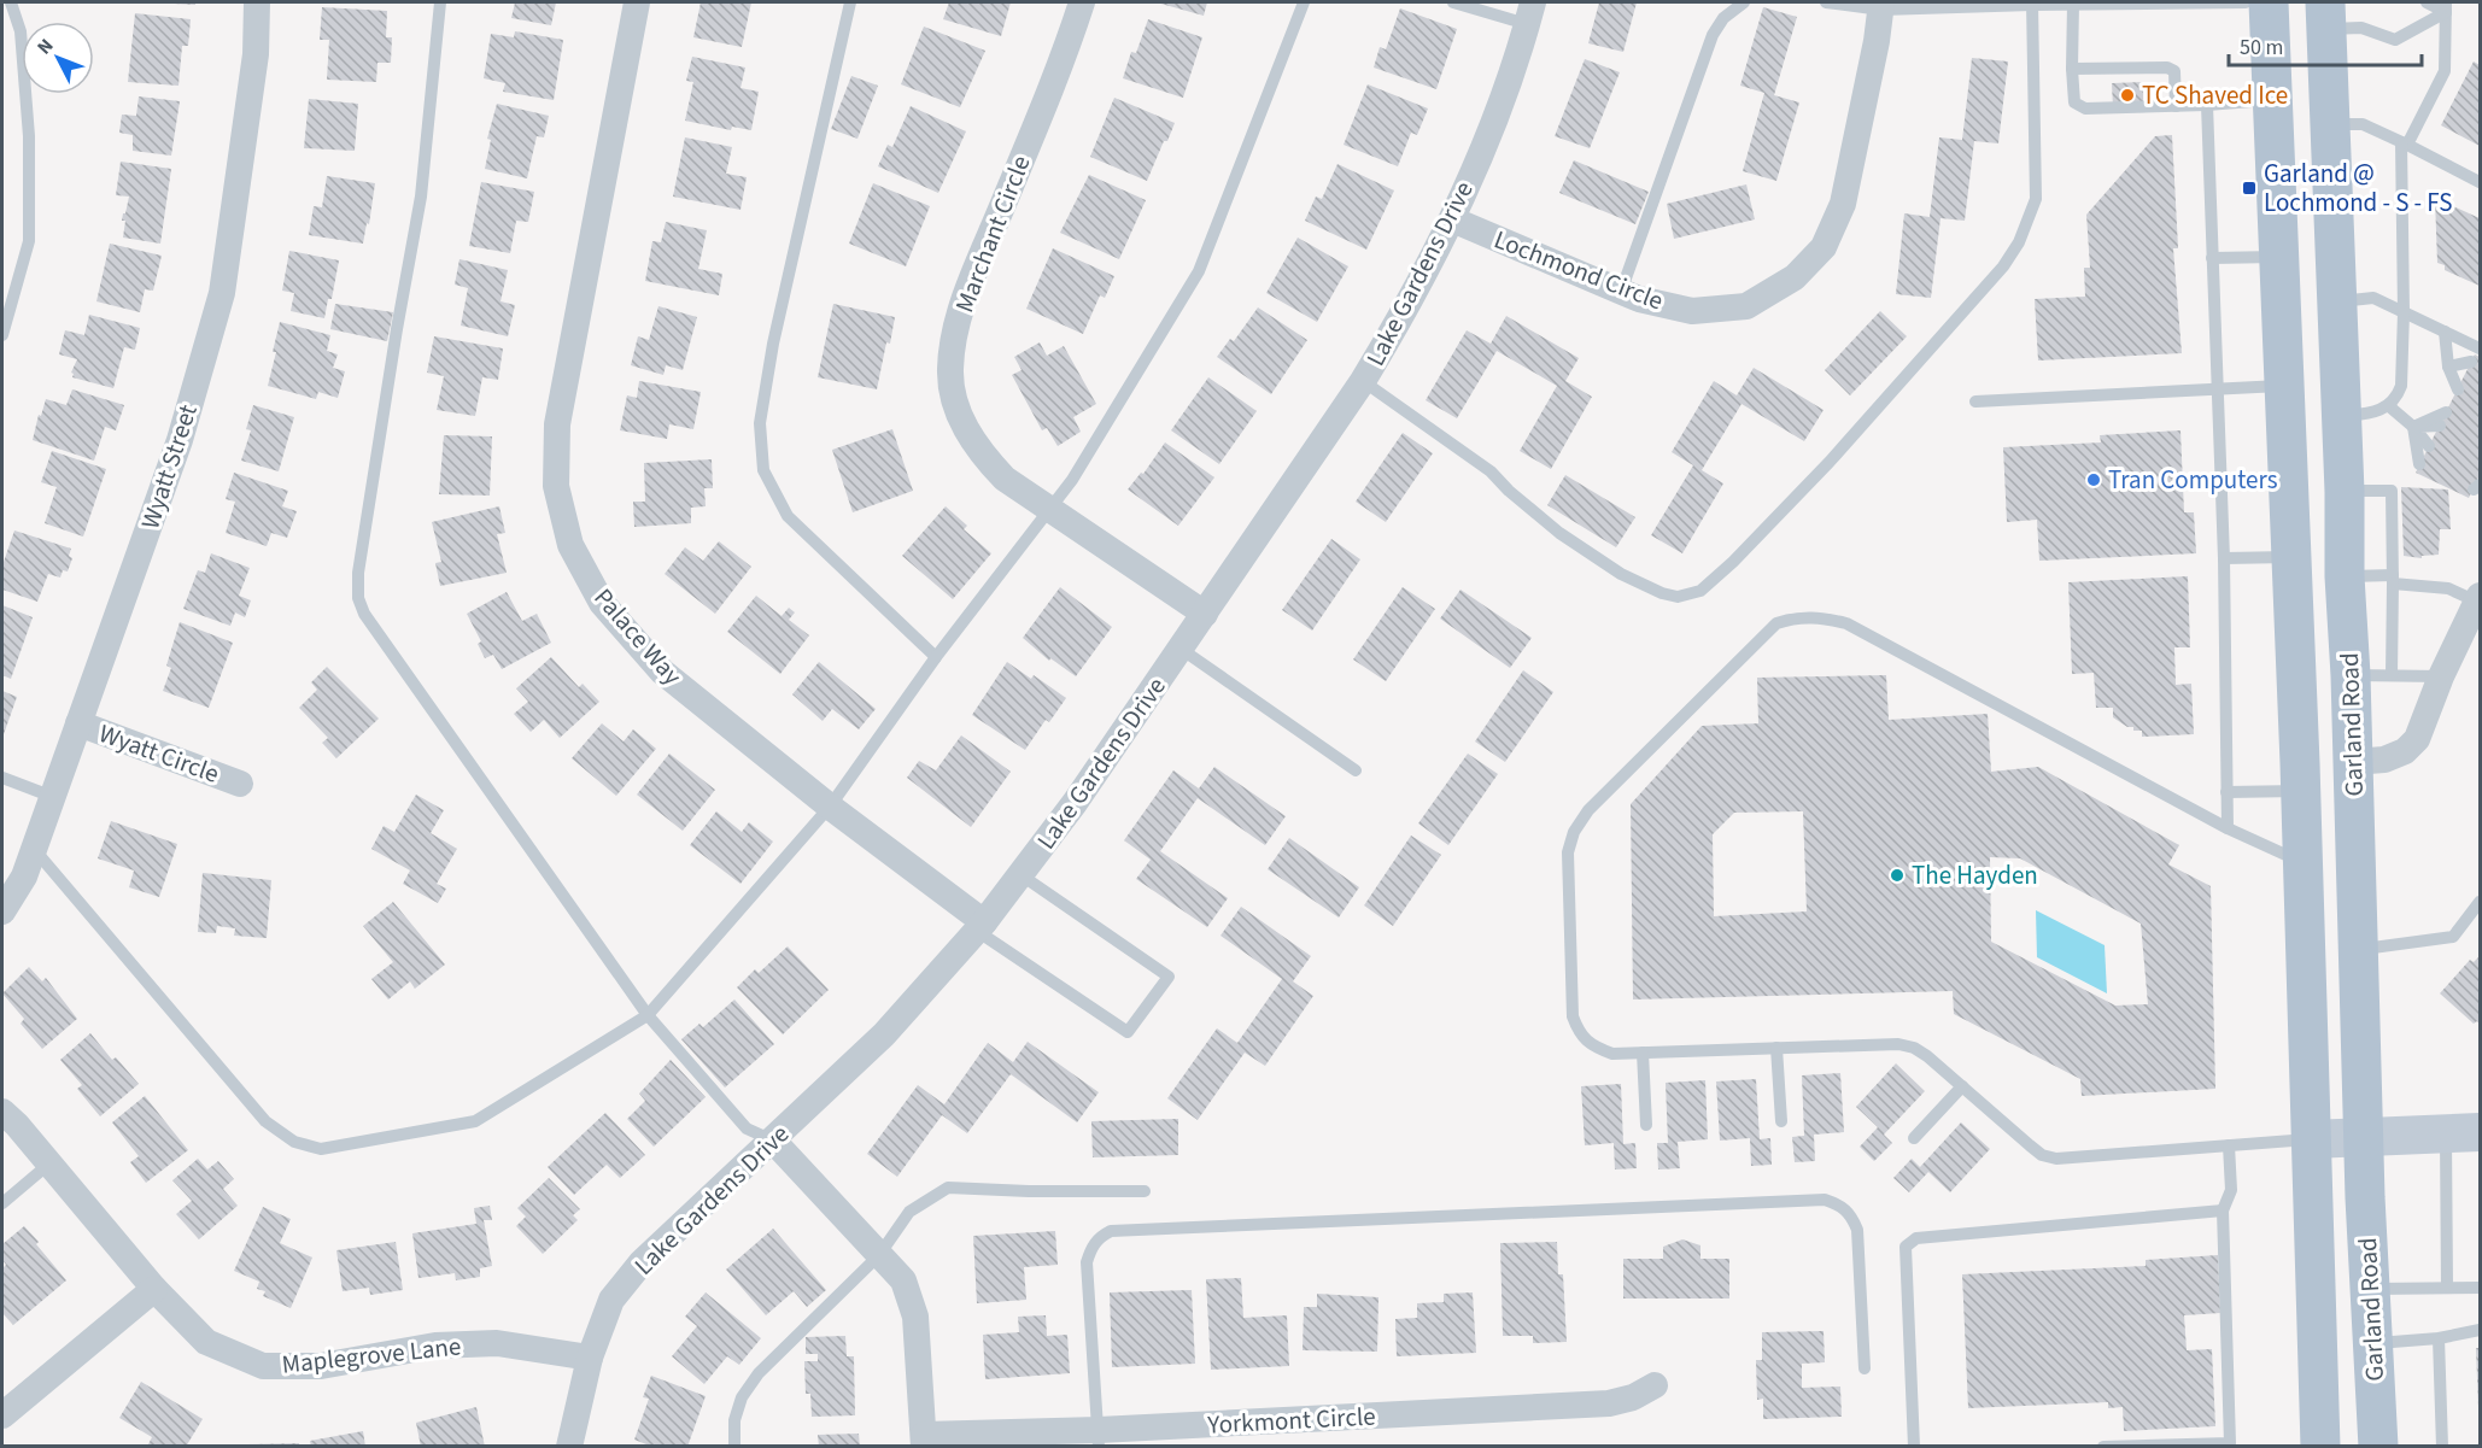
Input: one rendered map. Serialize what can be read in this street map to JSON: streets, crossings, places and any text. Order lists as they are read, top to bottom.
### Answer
{
  "streets": {
    "main road": ["Garland Road"],
    "street": [
      "Marchant Circle",
      "Lochmond Circle",
      "Lake Gardens Drive",
      "Wyatt Street",
      "Palace Way",
      "Wyatt Circle",
      "Maplegrove Lane",
      "Yorkmont Circle"
    ]
  },
  "crossings": [
    ["Marchant Circle", "Lake Gardens Drive"],
    ["Lochmond Circle", "Lake Gardens Drive"],
    ["Lake Gardens Drive", "Palace Way"],
    ["Lake Gardens Drive", "Maplegrove Lane"],
    ["Wyatt Street", "Wyatt Circle"]
  ],
  "places": {
    "other": ["TC Shaved Ice", "Tran Computers", "The Hayden"],
    "transit": ["Garland @ Lochmond - S - FS"]
  },
  "scale_bar": "50 m",
  "north": "top left"
}
